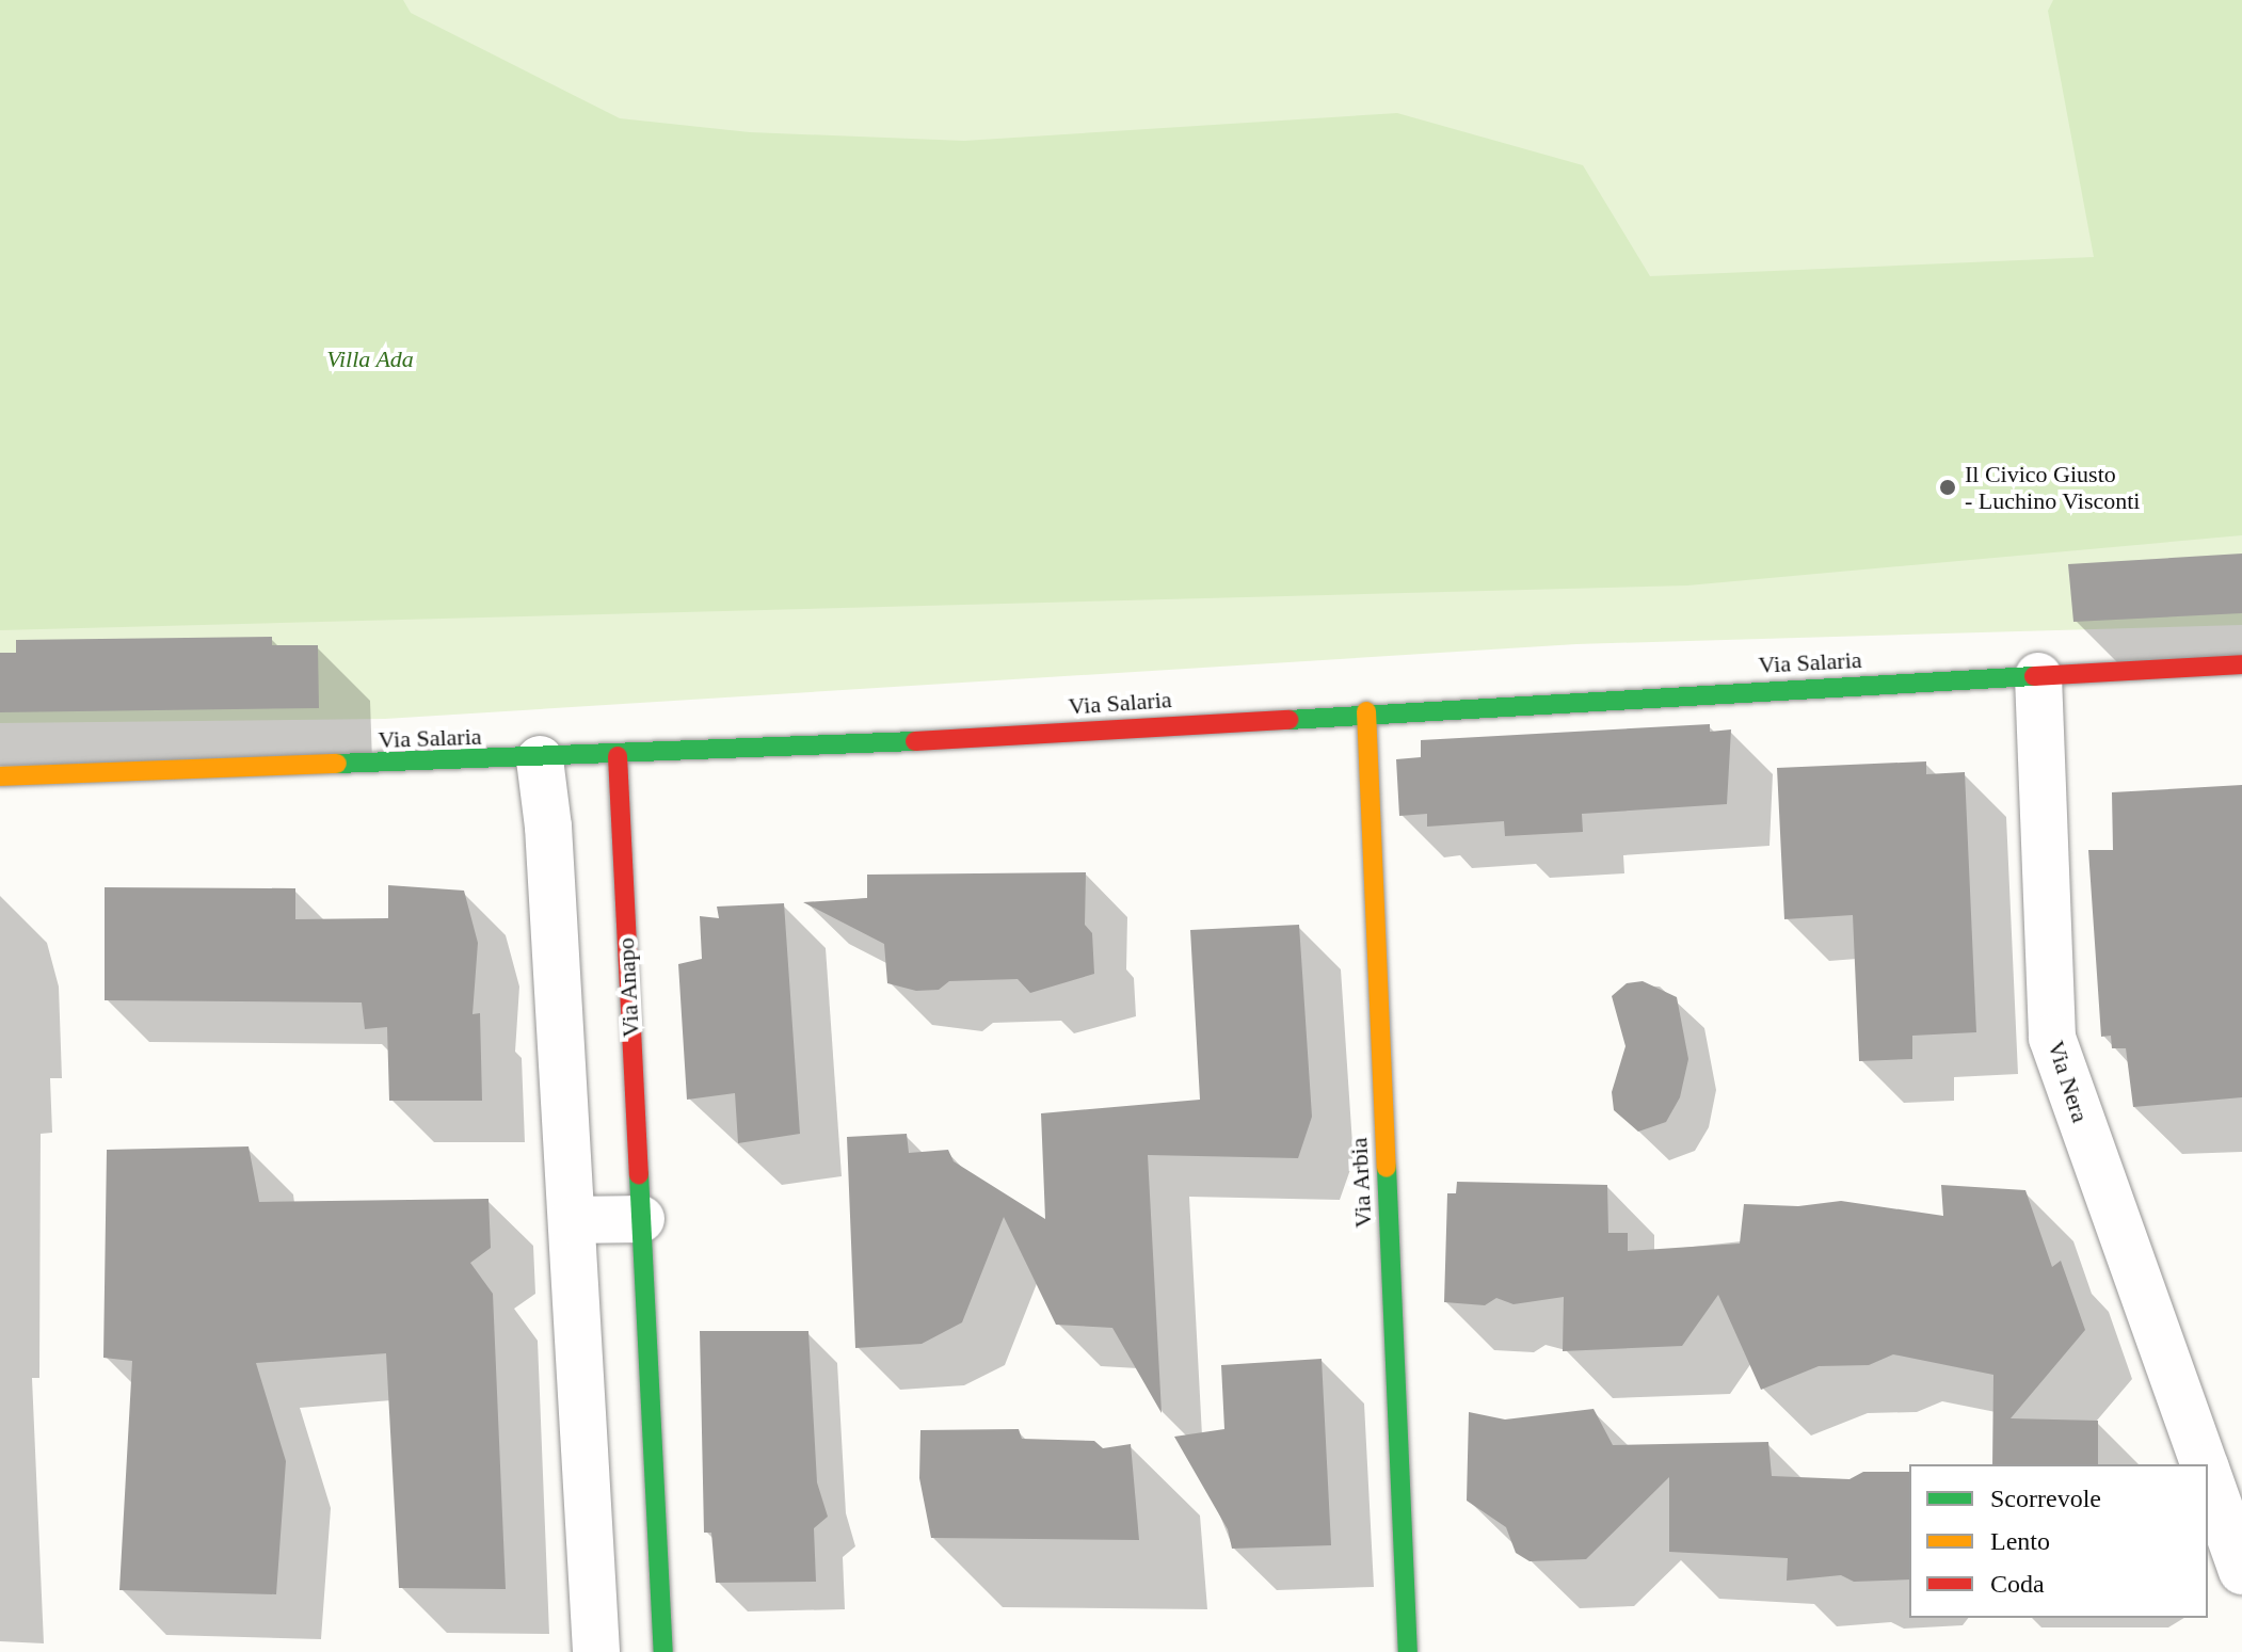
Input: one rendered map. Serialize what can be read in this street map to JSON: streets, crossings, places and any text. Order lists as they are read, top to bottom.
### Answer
{
  "streets": {
    "main road": ["Via Salaria", "Via Anapo", "Via Arbia"],
    "street": ["Via Nera"]
  },
  "crossings": [
    ["Via Salaria", "Via Anapo"],
    ["Via Salaria", "Via Nera"],
    ["Via Salaria", "Via Arbia"]
  ],
  "parks": ["Villa Ada"],
  "places": ["Il Civico Giusto - Luchino Visconti"],
  "legend": ["Scorrevole", "Lento", "Coda"]
}
